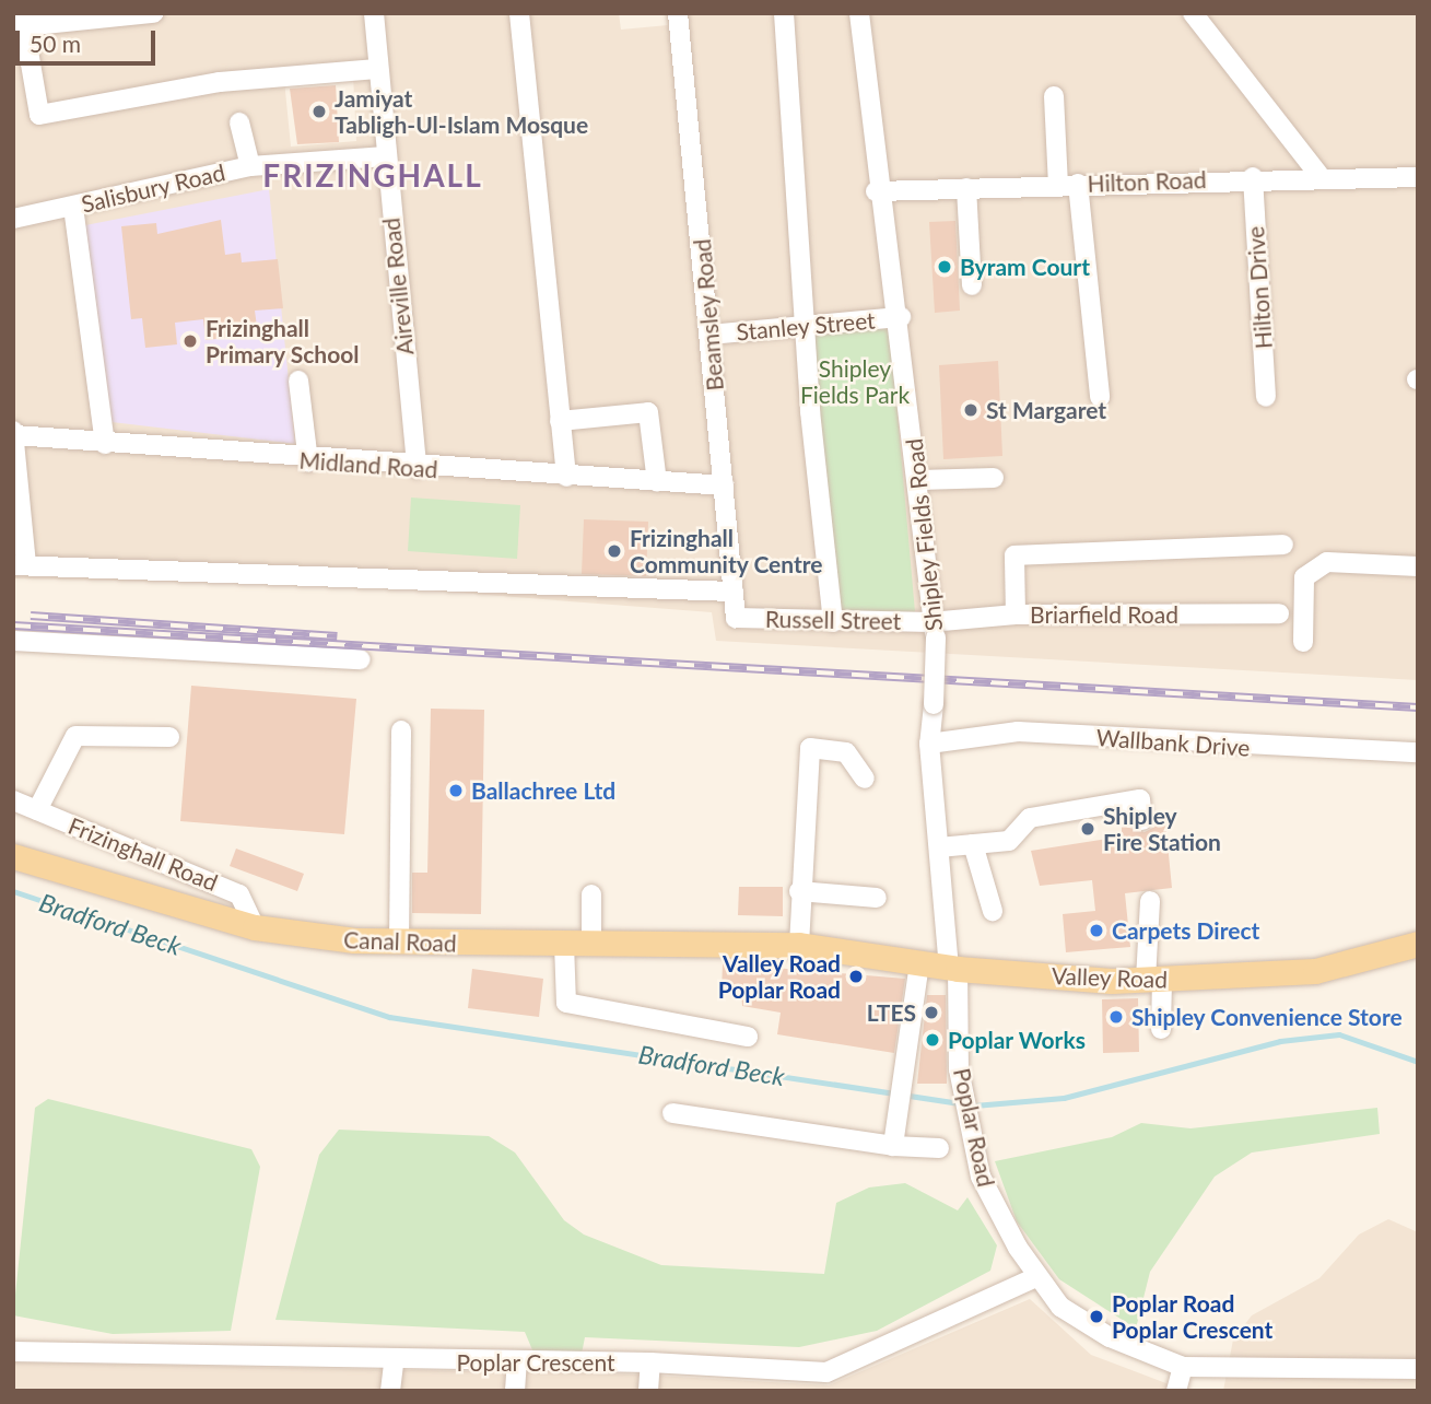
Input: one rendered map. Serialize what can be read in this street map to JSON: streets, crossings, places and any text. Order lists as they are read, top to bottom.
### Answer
{
  "streets": {
    "main road": ["Canal Road", "Valley Road"],
    "street": [
      "Hilton Road",
      "Salisbury Road",
      "Aireville Road",
      "Hilton Drive",
      "Beamsley Road",
      "Stanley Street",
      "Midland Road",
      "Shipley Fields Road",
      "Briarfield Road",
      "Russell Street",
      "Wallbank Drive",
      "Frizinghall Road",
      "Poplar Road",
      "Poplar Crescent"
    ]
  },
  "crossings": [
    ["Hilton Road", "Hilton Drive"],
    ["Hilton Road", "Shipley Fields Road"],
    ["Salisbury Road", "Aireville Road"],
    ["Aireville Road", "Midland Road"],
    ["Beamsley Road", "Stanley Street"],
    ["Beamsley Road", "Midland Road"],
    ["Beamsley Road", "Russell Street"],
    ["Stanley Street", "Shipley Fields Road"],
    ["Shipley Fields Road", "Briarfield Road"],
    ["Shipley Fields Road", "Russell Street"],
    ["Shipley Fields Road", "Wallbank Drive"],
    ["Shipley Fields Road", "Valley Road"],
    ["Shipley Fields Road", "Poplar Road"],
    ["Briarfield Road", "Russell Street"],
    ["Frizinghall Road", "Canal Road"],
    ["Canal Road", "Valley Road"],
    ["Valley Road", "Poplar Road"],
    ["Poplar Road", "Poplar Crescent"]
  ],
  "districts": ["FRIZINGHALL"],
  "water": ["Bradford Beck"],
  "parks": ["Shipley Fields Park"],
  "places": [
    "Jamiyat Tabligh-Ul-Islam Mosque",
    "Byram Court",
    "Frizinghall Primary School",
    "St Margaret",
    "Frizinghall Community Centre",
    "Ballachree Ltd",
    "Shipley Fire Station",
    "Carpets Direct",
    "Valley Road Poplar Road",
    "LTES",
    "Shipley Convenience Store",
    "Poplar Works",
    "Poplar Road Poplar Crescent"
  ],
  "scale_bar": "50 m"
}
